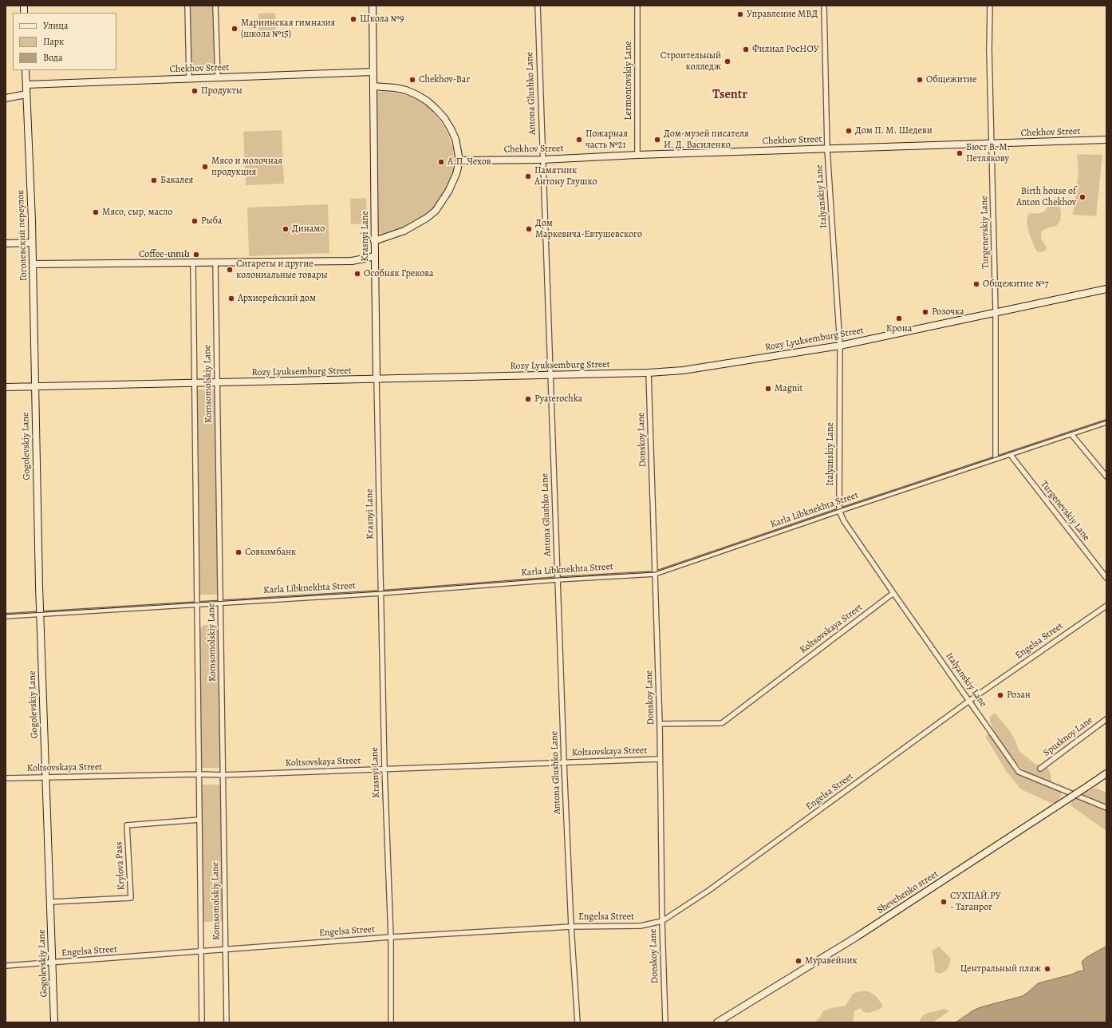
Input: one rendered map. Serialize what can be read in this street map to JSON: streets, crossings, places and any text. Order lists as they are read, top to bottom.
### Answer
{
  "streets": {
    "main road": [
      "Chekhov Street",
      "Гоголевский переулок",
      "Krasnyi Lane",
      "Rozy Lyuksemburg Street",
      "Gogolevskiy Lane",
      "Shevchenko street"
    ],
    "street": [
      "Lermontovskiy Lane",
      "Antona Glushko Lane",
      "Italyanskiy Lane",
      "Turgenevskiy Lane",
      "Komsomolskiy Lane",
      "Donskoy Lane",
      "Karla Libknekhta Street",
      "Koltsovskaya Street",
      "Engelsa Street",
      "Spusknoy Lane",
      "Krylova Pass"
    ]
  },
  "crossings": [
    ["Chekhov Street", "Lermontovskiy Lane"],
    ["Chekhov Street", "Antona Glushko Lane"],
    ["Chekhov Street", "Italyanskiy Lane"],
    ["Chekhov Street", "Turgenevskiy Lane"],
    ["Chekhov Street", "Гоголевский переулок"],
    ["Chekhov Street", "Krasnyi Lane"],
    ["Antona Glushko Lane", "Rozy Lyuksemburg Street"],
    ["Antona Glushko Lane", "Karla Libknekhta Street"],
    ["Antona Glushko Lane", "Koltsovskaya Street"],
    ["Antona Glushko Lane", "Engelsa Street"],
    ["Italyanskiy Lane", "Rozy Lyuksemburg Street"],
    ["Italyanskiy Lane", "Karla Libknekhta Street"],
    ["Italyanskiy Lane", "Koltsovskaya Street"],
    ["Italyanskiy Lane", "Engelsa Street"],
    ["Turgenevskiy Lane", "Rozy Lyuksemburg Street"],
    ["Turgenevskiy Lane", "Karla Libknekhta Street"],
    ["Гоголевский переулок", "Rozy Lyuksemburg Street"],
    ["Гоголевский переулок", "Gogolevskiy Lane"],
    ["Krasnyi Lane", "Rozy Lyuksemburg Street"],
    ["Krasnyi Lane", "Karla Libknekhta Street"],
    ["Krasnyi Lane", "Koltsovskaya Street"],
    ["Krasnyi Lane", "Engelsa Street"],
    ["Rozy Lyuksemburg Street", "Komsomolskiy Lane"],
    ["Rozy Lyuksemburg Street", "Donskoy Lane"],
    ["Rozy Lyuksemburg Street", "Gogolevskiy Lane"],
    ["Komsomolskiy Lane", "Karla Libknekhta Street"],
    ["Komsomolskiy Lane", "Koltsovskaya Street"],
    ["Komsomolskiy Lane", "Engelsa Street"],
    ["Komsomolskiy Lane", "Krylova Pass"],
    ["Donskoy Lane", "Karla Libknekhta Street"],
    ["Donskoy Lane", "Koltsovskaya Street"],
    ["Donskoy Lane", "Engelsa Street"],
    ["Gogolevskiy Lane", "Karla Libknekhta Street"],
    ["Gogolevskiy Lane", "Koltsovskaya Street"],
    ["Gogolevskiy Lane", "Engelsa Street"],
    ["Gogolevskiy Lane", "Krylova Pass"]
  ],
  "districts": ["Tsentr"],
  "places": [
    "Управление МВД",
    "Школа №9",
    "Мариинская гимназия (школа №15)",
    "Филиал РосНОУ",
    "Строительный колледж",
    "Chekhov-Bar",
    "Общежитие",
    "Продукты",
    "Дом П. М. Шедеви",
    "Пожарная часть №21",
    "Дом-музей писателя И. Д. Василенко",
    "Бюст В. М. Петлякову",
    "А.П. Чехов",
    "Мясо и молочная продукция",
    "Памятник Антону Глушко",
    "Бакалея",
    "Birth house of Anton Chekhov",
    "Мясо, сыр, масло",
    "Рыба",
    "Динамо",
    "Дом Маркевича-Евтушевского",
    "Coffee-տուն",
    "Сигареты и другие колониальные товары",
    "Особняк Грекова",
    "Общежитие №7",
    "Архиерейский дом",
    "Розочка",
    "Крона",
    "Magnit",
    "Pyaterochka",
    "Совкомбанк",
    "Розан",
    "СУХПАЙ.РУ - Таганрог",
    "Муравейник",
    "Центральный пляж"
  ],
  "legend": ["Улица", "Парк", "Вода"]
}
